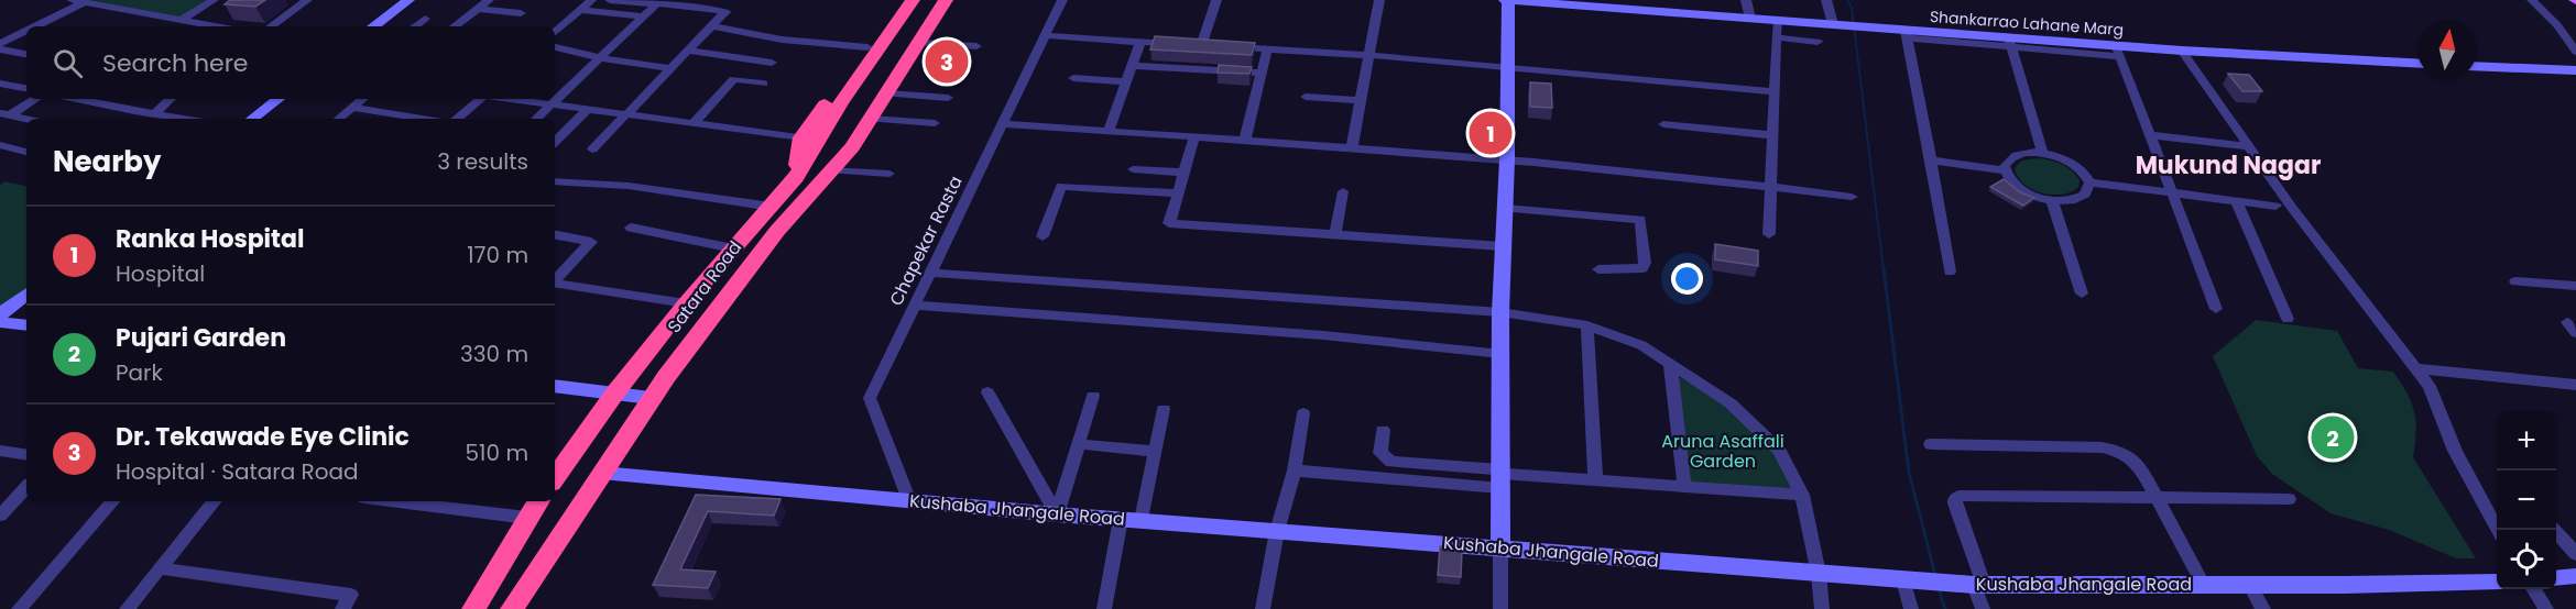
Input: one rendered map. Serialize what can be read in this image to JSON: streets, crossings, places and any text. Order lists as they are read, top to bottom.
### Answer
{
  "streets": {
    "highway": ["Satara Road"],
    "street": ["Shankarrao Lahane Marg", "Chapekar Rasta", "Kushaba Jhangale Road"]
  },
  "crossings": [
    ["Chapekar Rasta", "Kushaba Jhangale Road"],
    ["Satara Road", "Kushaba Jhangale Road"]
  ],
  "districts": ["Mukund Nagar"],
  "parks": ["Aruna Asaffali Garden"],
  "north": "top",
  "page": {
    "search": "Search here",
    "pins": ["3", "1", "2"],
    "heading": ["Nearby", "3 results"],
    "list": [
      {
        "mark": "1",
        "name": "Ranka Hospital",
        "note": "Hospital",
        "value": "170 m"
      },
      {
        "mark": "2",
        "name": "Pujari Garden",
        "note": "Park",
        "value": "330 m"
      },
      {
        "mark": "3",
        "name": "Dr. Tekawade Eye Clinic",
        "note": "Hospital · Satara Road",
        "value": "510 m"
      }
    ],
    "map_buttons": ["+", "−"]
  }
}
